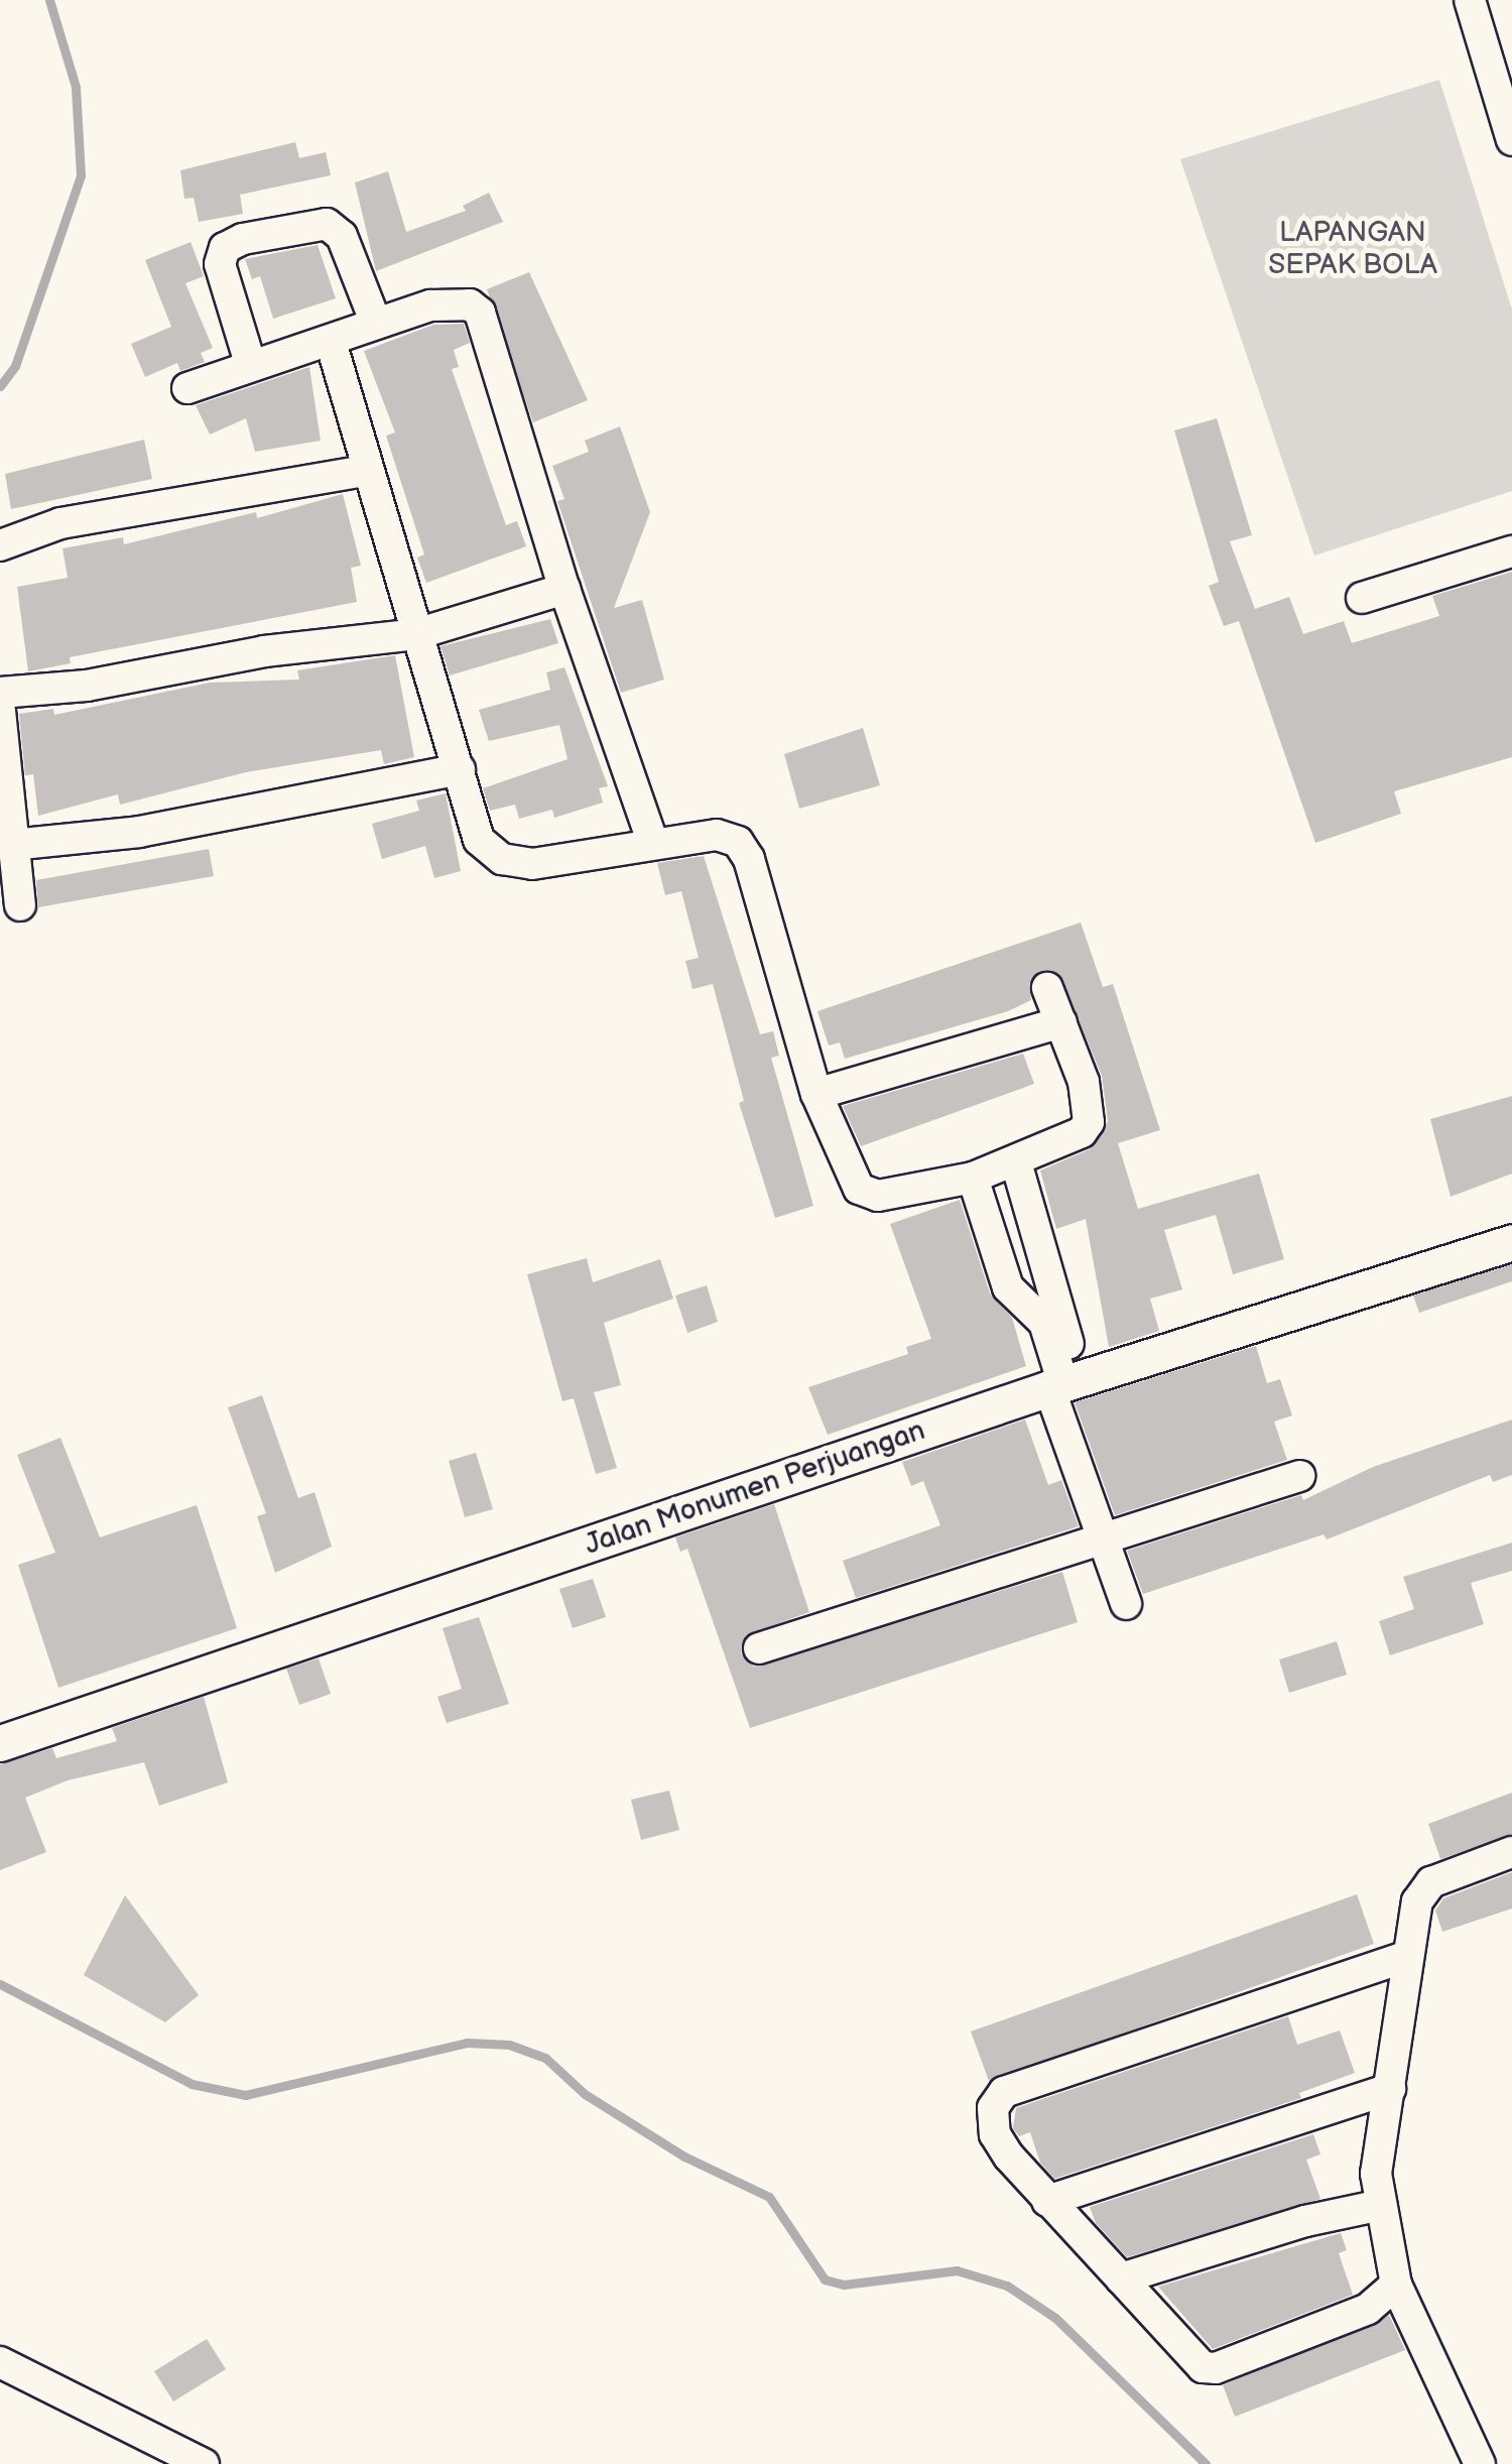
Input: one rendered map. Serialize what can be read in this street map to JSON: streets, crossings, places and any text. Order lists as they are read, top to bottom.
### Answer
{
  "streets": {
    "street": ["Jalan Monumen Perjuangan"]
  },
  "parks": ["LAPANGAN SEPAK BOLA"]
}
